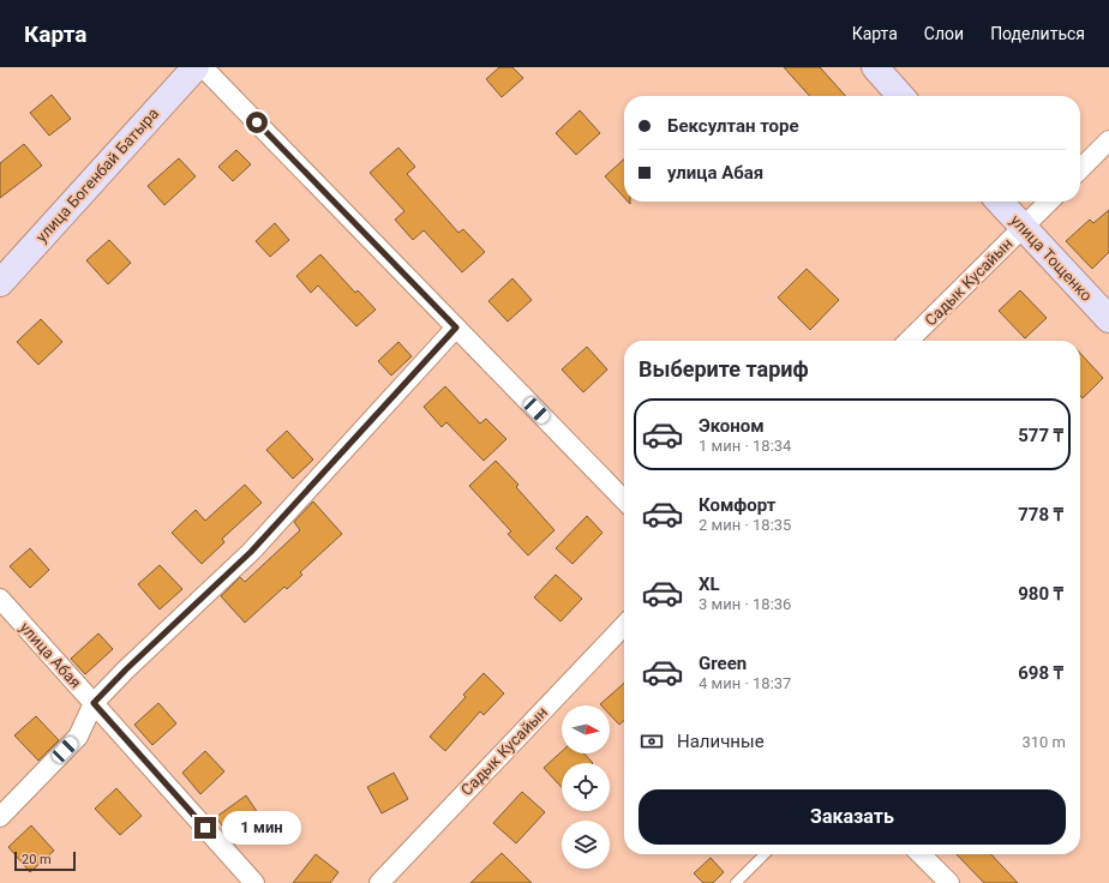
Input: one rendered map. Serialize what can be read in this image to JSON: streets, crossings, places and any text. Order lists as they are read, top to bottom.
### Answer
{
  "streets": {
    "street": [
      "улица Богенбай Батыра",
      "улица Тощенко",
      "Садык Кусайын",
      "улица Абая"
    ]
  },
  "crossings": [
    ["улица Тощенко", "Садык Кусайын"]
  ],
  "scale_bar": "20 m",
  "north": "right",
  "page": {
    "header": "Карта",
    "nav": ["Карта", "Слои", "Поделиться"],
    "banner": ["Бексултан торе", "улица Абая"],
    "heading": "Выберите тариф",
    "list": [
      {
        "name": "Эконом",
        "note": "1 мин · 18:34",
        "value": "577 ₸"
      },
      {
        "name": "Комфорт",
        "note": "2 мин · 18:35",
        "value": "778 ₸"
      },
      {
        "name": "XL",
        "note": "3 мин · 18:36",
        "value": "980 ₸"
      },
      {
        "name": "Green",
        "note": "4 мин · 18:37",
        "value": "698 ₸"
      }
    ],
    "pay": ["Наличные", "310 m"],
    "buttons": "Заказать",
    "bubble": "1 мин",
    "scale": "20 m"
  }
}
